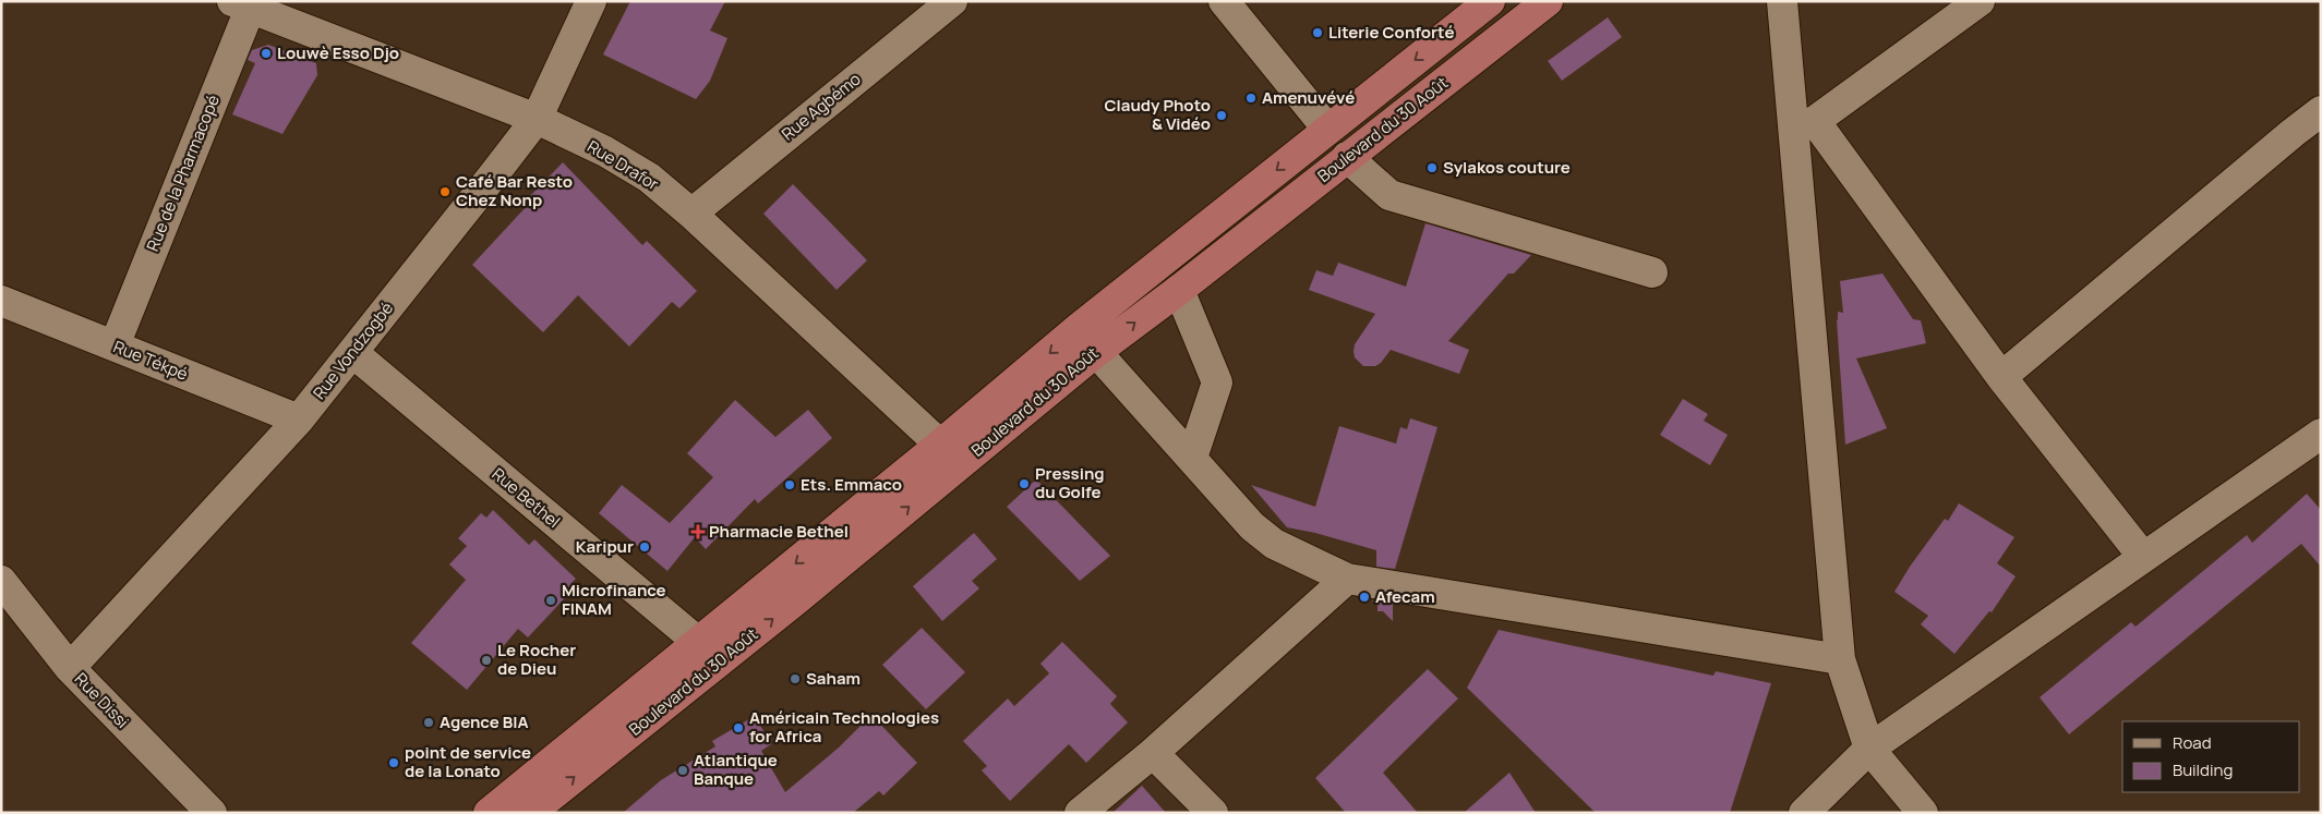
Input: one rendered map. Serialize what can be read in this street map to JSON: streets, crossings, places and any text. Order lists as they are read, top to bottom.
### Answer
{
  "streets": {
    "highway": ["Boulevard du 30 Août"],
    "street": [
      "Rue Agbémo",
      "Rue Drafor",
      "Rue de la Pharmacopé",
      "Rue Vondzogbé",
      "Rue Tékpé",
      "Rue Bethel",
      "Rue Dissi"
    ]
  },
  "crossings": [
    ["Rue Agbémo", "Rue Drafor"],
    ["Boulevard du 30 Août", "Rue Drafor"],
    ["Boulevard du 30 Août", "Rue Bethel"],
    ["Rue Drafor", "Rue de la Pharmacopé"],
    ["Rue Drafor", "Rue Vondzogbé"],
    ["Rue de la Pharmacopé", "Rue Tékpé"],
    ["Rue Vondzogbé", "Rue Tékpé"],
    ["Rue Vondzogbé", "Rue Bethel"],
    ["Rue Vondzogbé", "Rue Dissi"]
  ],
  "places": {
    "other": [
      "Literie Conforté",
      "Louwè Esso Djo",
      "Amenuvévé",
      "Claudy Photo & Vidéo",
      "Sylakos couture",
      "Café Bar Resto Chez Nonp",
      "Pressing du Golfe",
      "Ets. Emmaco",
      "Karipur",
      "Afecam",
      "Microfinance FINAM",
      "Le Rocher de Dieu",
      "Saham",
      "Agence BIA",
      "Américain Technologies for Africa",
      "point de service de la Lonato",
      "Atlantique Banque"
    ],
    "health": ["Pharmacie Bethel"]
  },
  "legend": ["Road", "Building"]
}
